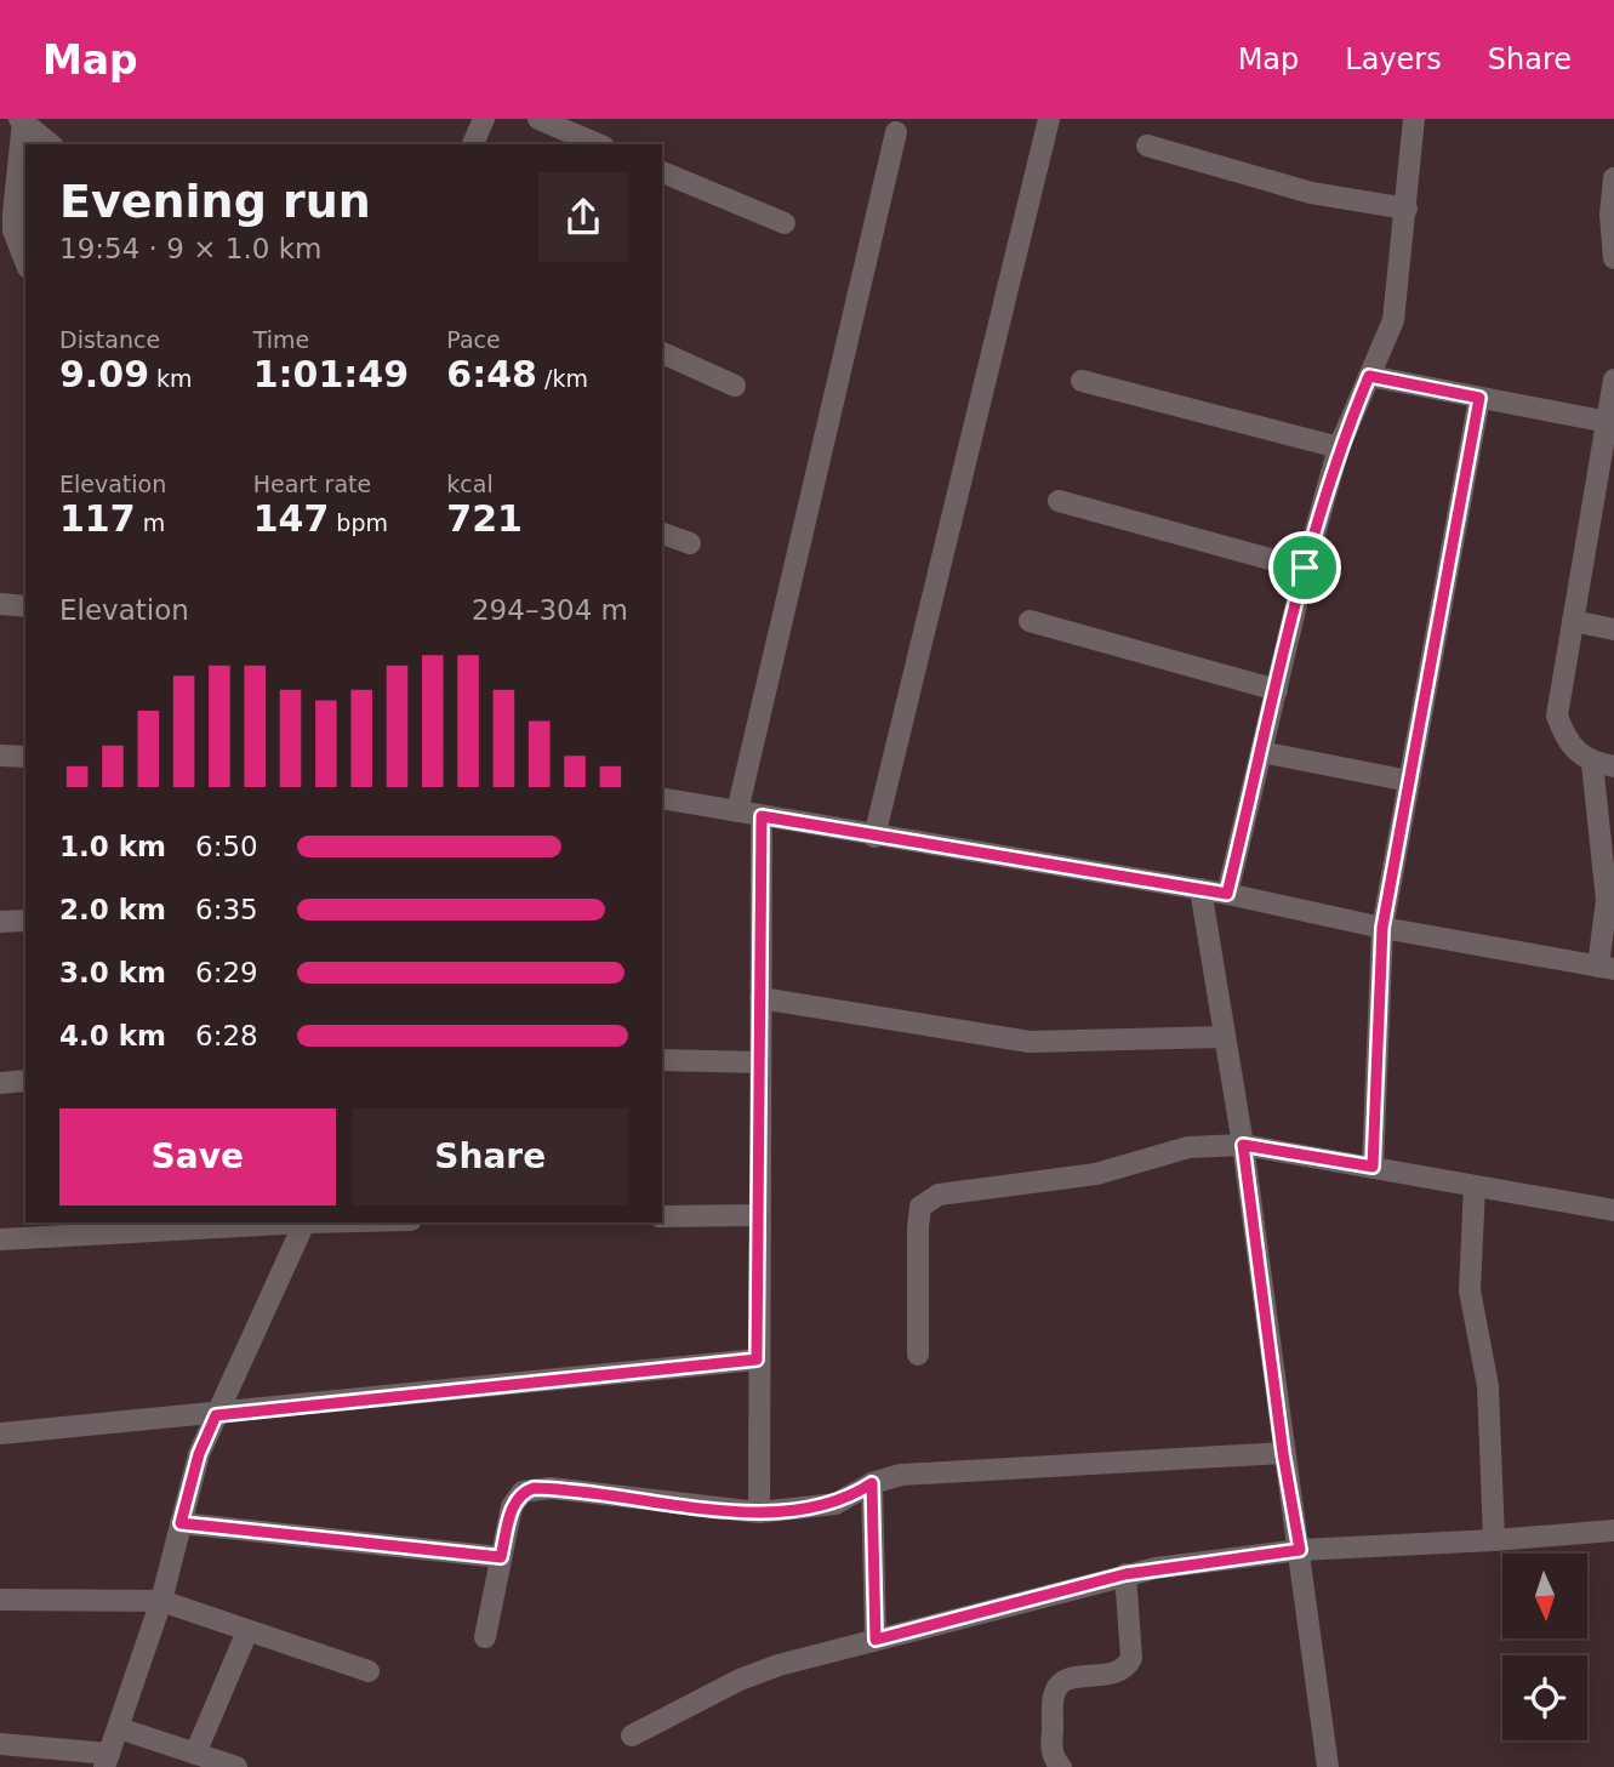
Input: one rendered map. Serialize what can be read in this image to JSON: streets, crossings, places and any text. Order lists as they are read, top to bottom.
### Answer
{
  "north": "bottom",
  "page": {
    "header": "Map",
    "nav": ["Map", "Layers", "Share"],
    "heading": ["Evening run", "19:54 · 9 × 1.0 km"],
    "stats": [
      ["Distance", "9.09 km"],
      ["Time", "1:01:49"],
      ["Pace", "6:48 /km"],
      ["Elevation", "117 m"],
      ["Heart rate", "147 bpm"],
      ["kcal", "721"]
    ],
    "chart": ["Elevation", "294–304 m"],
    "list": [
      {
        "name": "1.0 km",
        "note": "6:50"
      },
      {
        "name": "2.0 km",
        "note": "6:35"
      },
      {
        "name": "3.0 km",
        "note": "6:29"
      },
      {
        "name": "4.0 km",
        "note": "6:28"
      }
    ],
    "buttons": ["Save", "Share"]
  }
}
